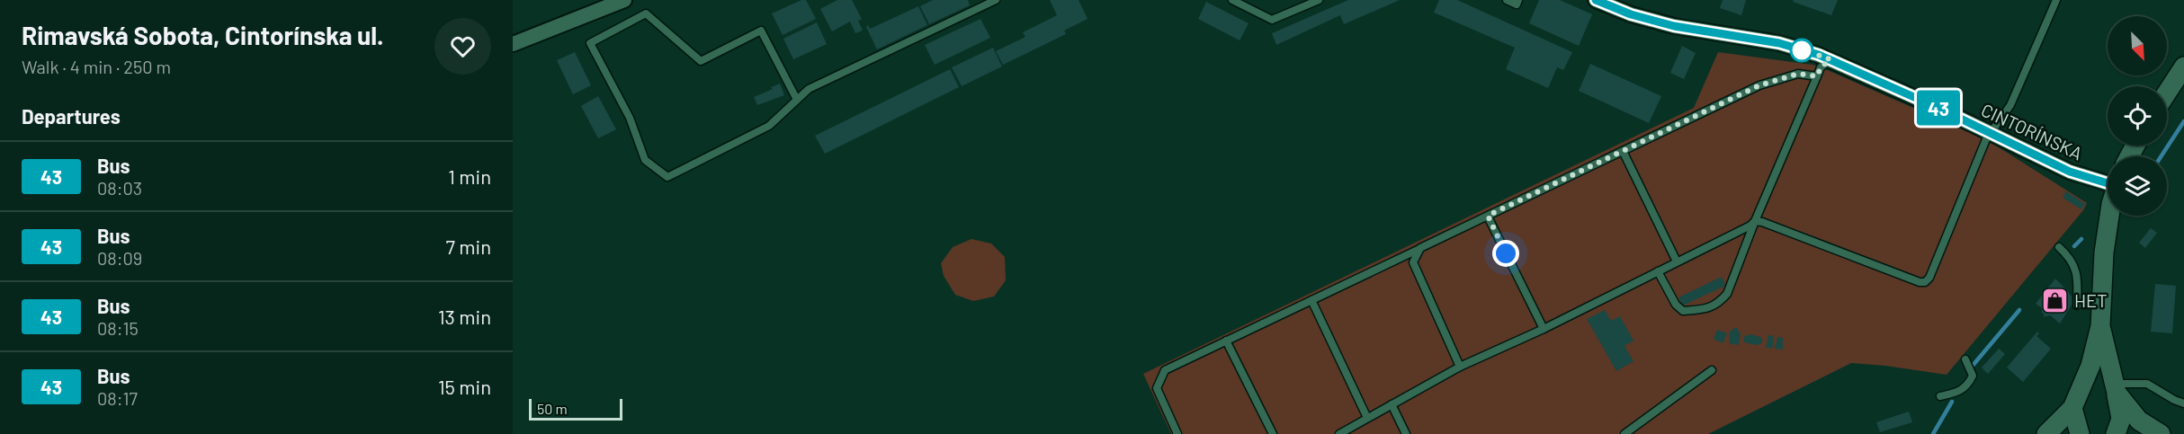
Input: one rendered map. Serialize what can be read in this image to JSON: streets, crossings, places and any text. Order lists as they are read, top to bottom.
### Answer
{
  "streets": {
    "street": ["CINTORÍNSKA"]
  },
  "places": {
    "shop": ["HET"]
  },
  "lines": ["bus line 43"],
  "scale_bar": "50 m",
  "north": "bottom right",
  "page": {
    "heading": [
      ["Rimavská Sobota, Cintorínska ul.", "Walk · 4 min · 250 m"],
      "Departures"
    ],
    "on_map": "43",
    "list": [
      {
        "mark": "43",
        "name": "Bus",
        "note": "08:03",
        "value": "1 min"
      },
      {
        "mark": "43",
        "name": "Bus",
        "note": "08:09",
        "value": "7 min"
      },
      {
        "mark": "43",
        "name": "Bus",
        "note": "08:15",
        "value": "13 min"
      },
      {
        "mark": "43",
        "name": "Bus",
        "note": "08:17",
        "value": "15 min"
      }
    ],
    "scale": "50 m"
  }
}
